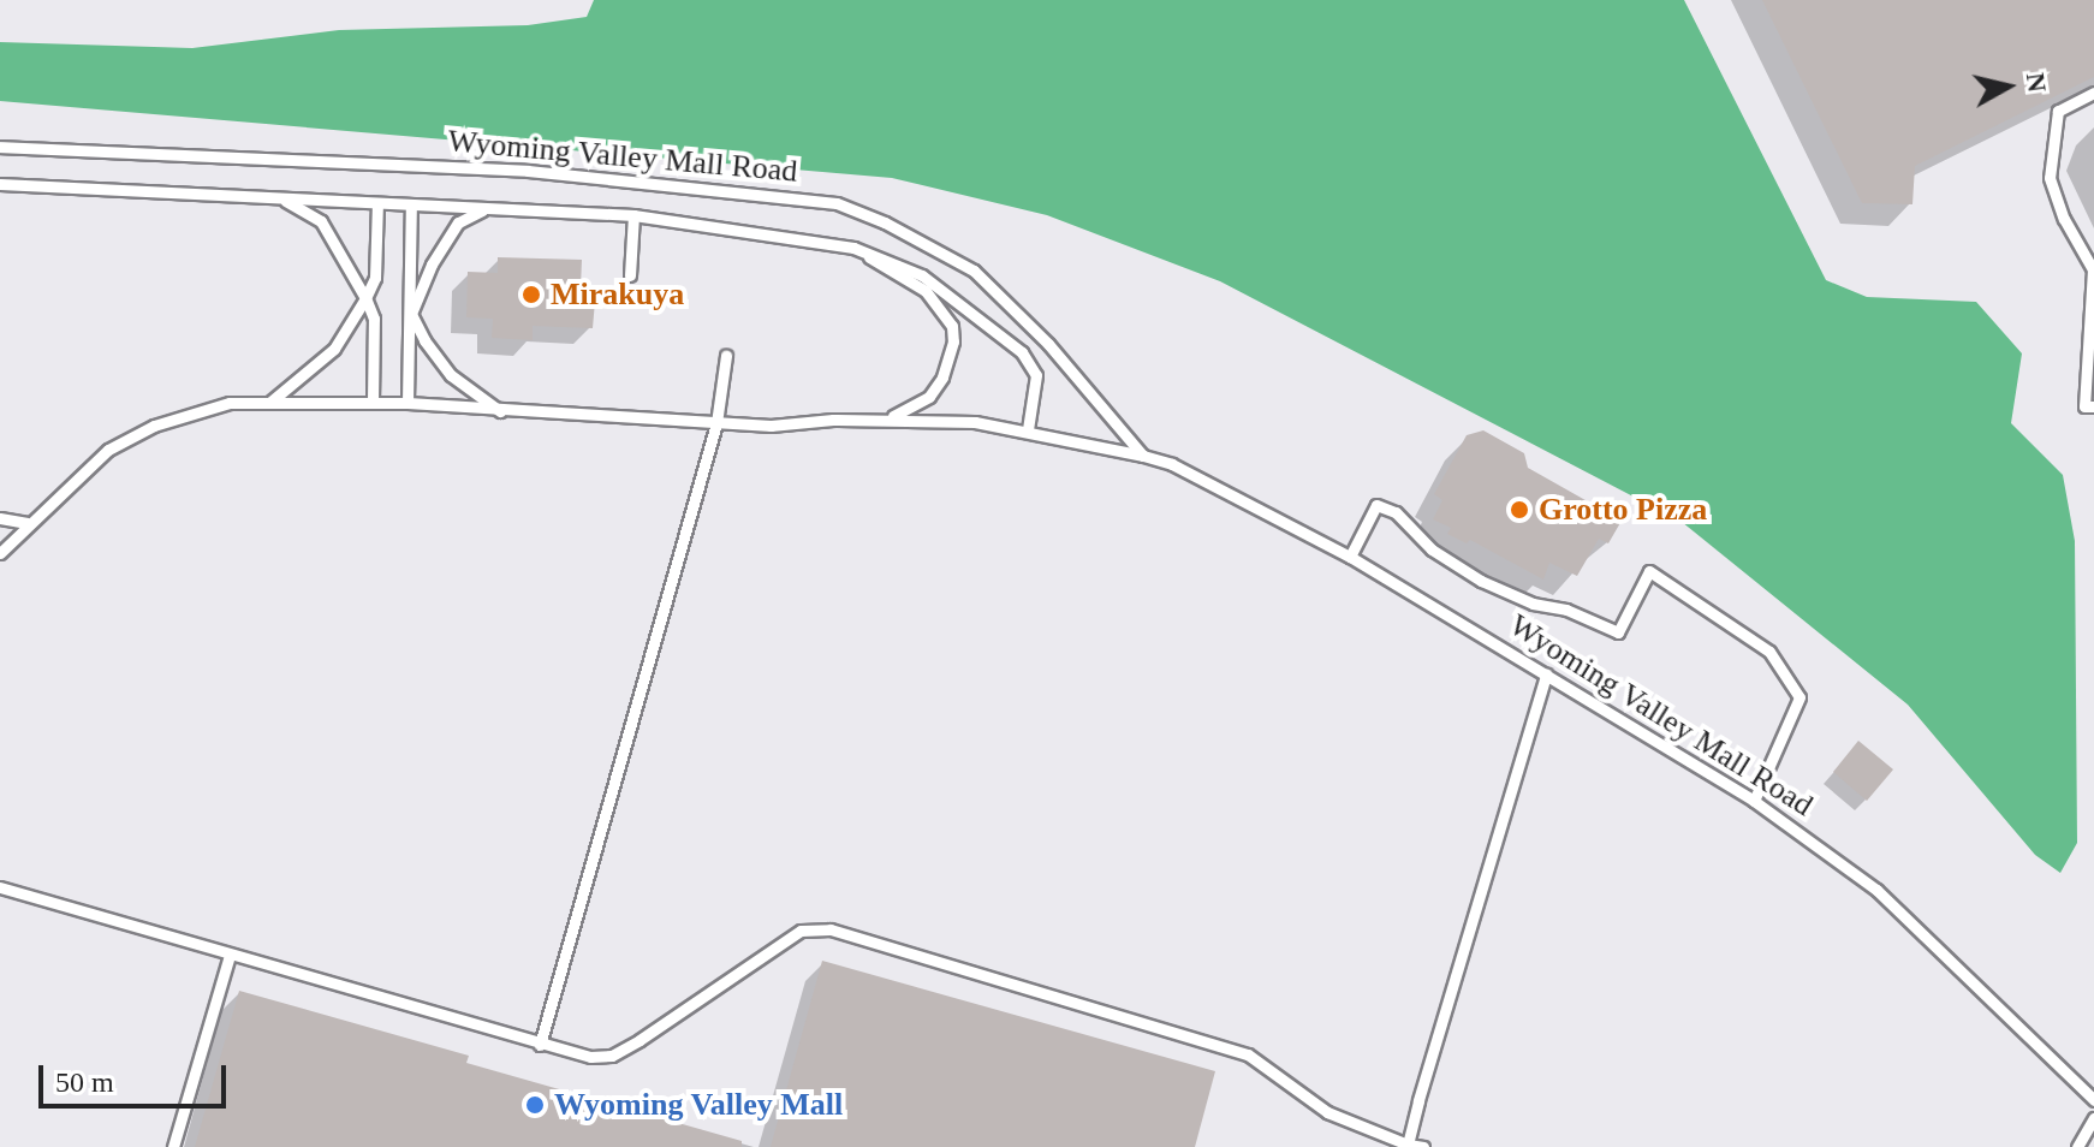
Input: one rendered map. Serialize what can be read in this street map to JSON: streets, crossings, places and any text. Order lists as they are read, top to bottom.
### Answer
{
  "streets": {
    "lane": ["Wyoming Valley Mall Road"]
  },
  "places": ["Mirakuya", "Grotto Pizza", "Wyoming Valley Mall"],
  "scale_bar": "50 m",
  "north": "right"
}
